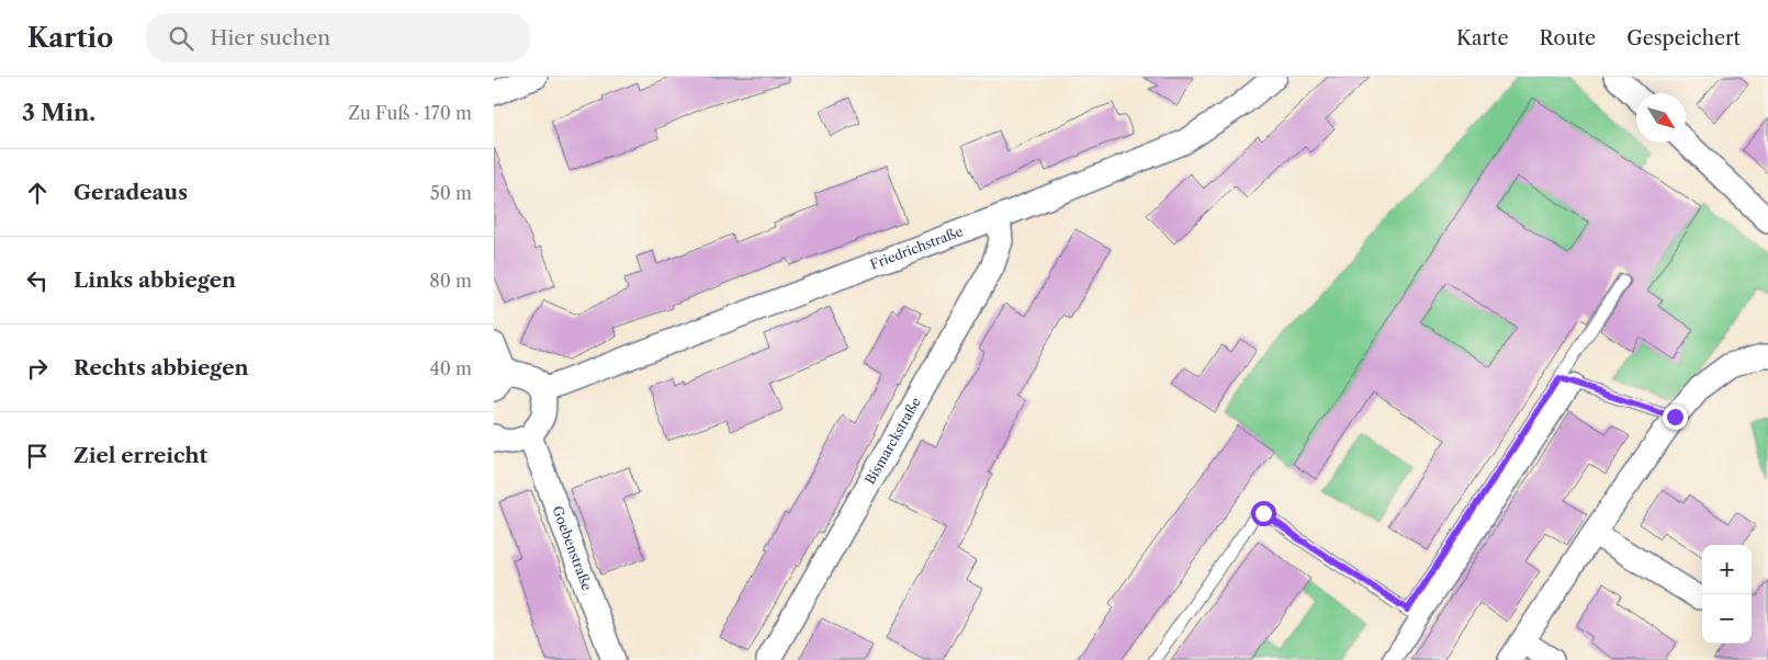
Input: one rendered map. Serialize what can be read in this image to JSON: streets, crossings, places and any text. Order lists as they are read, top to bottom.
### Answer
{
  "streets": {
    "street": ["Friedrichstraße", "Bismarckstraße", "Goebenstraße"]
  },
  "crossings": [
    ["Friedrichstraße", "Bismarckstraße"]
  ],
  "north": "bottom right",
  "page": {
    "header": "Kartio",
    "search": "Hier suchen",
    "nav": ["Karte", "Route", "Gespeichert"],
    "heading": ["3 Min.", "Zu Fuß · 170 m"],
    "list": [
      ["Geradeaus", "50 m"],
      ["Links abbiegen", "80 m"],
      ["Rechts abbiegen", "40 m"],
      "Ziel erreicht"
    ],
    "map_buttons": ["+", "−"]
  }
}
